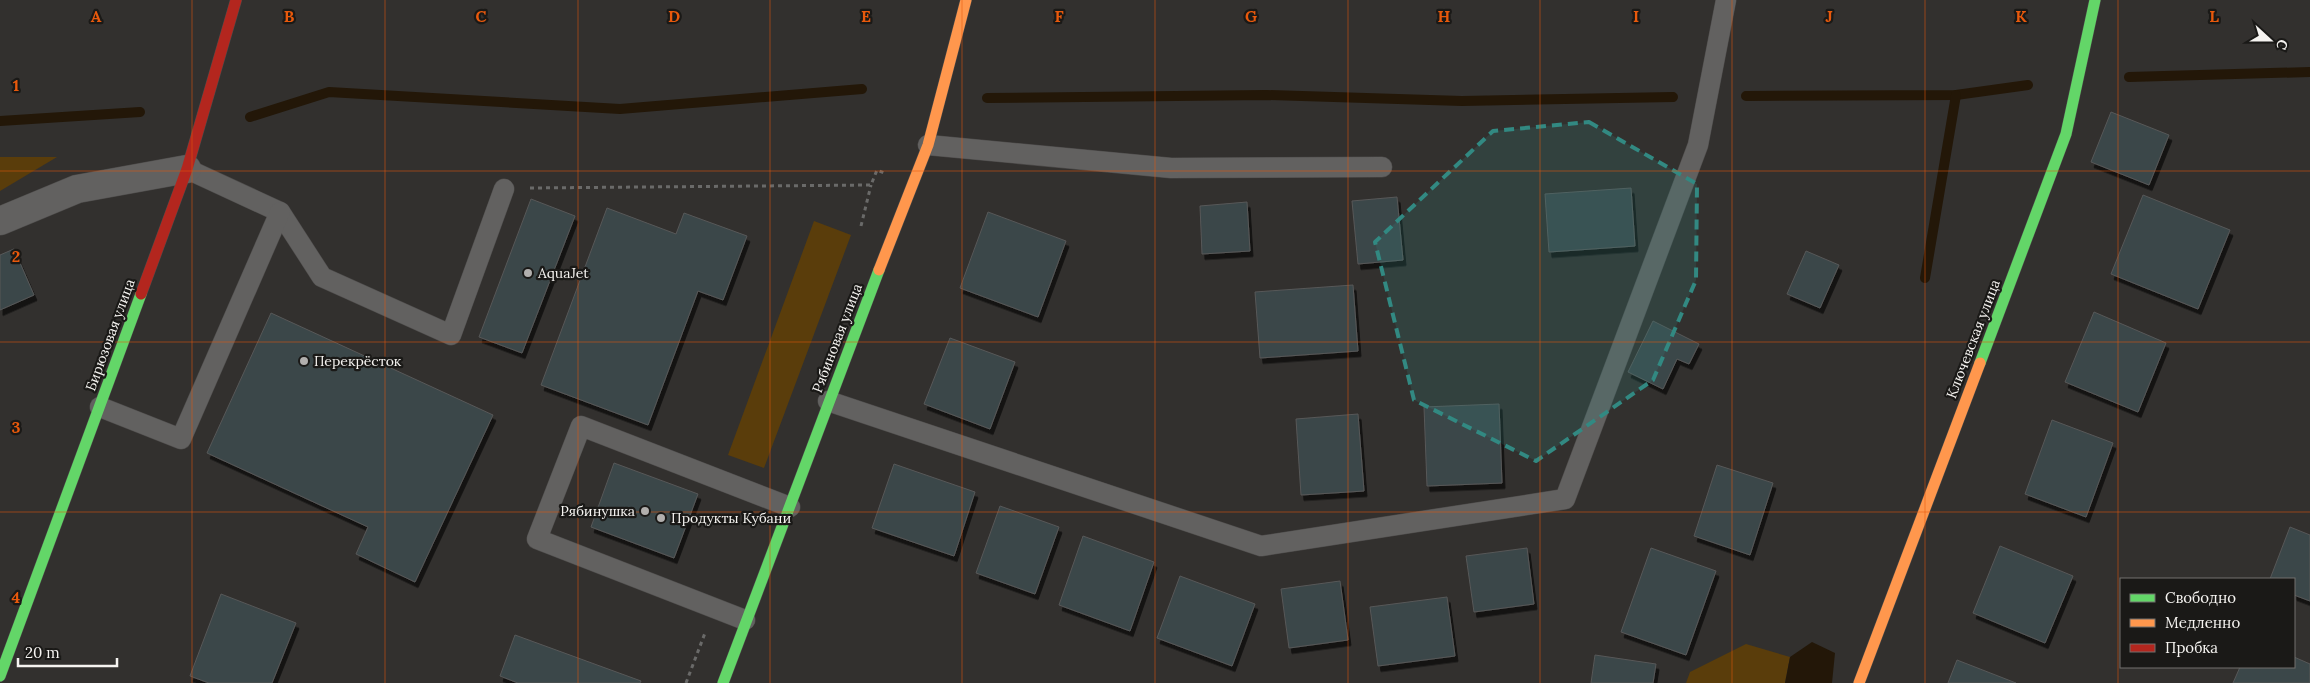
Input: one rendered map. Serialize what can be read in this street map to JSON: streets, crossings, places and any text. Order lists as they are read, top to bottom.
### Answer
{
  "streets": {
    "street": ["Бирюзовая улица", "Рябиновая улица", "Ключевская улица"]
  },
  "places": [
    "AquaJet",
    "Перекрёсток",
    "Рябинушка",
    "Продукты Кубани"
  ],
  "legend": ["Свободно", "Медленно", "Пробка"],
  "scale_bar": "20 m",
  "north": "right",
  "grid": {
    "columns": [
      "A",
      "B",
      "C",
      "D",
      "E",
      "F",
      "G",
      "H",
      "I",
      "J",
      "K",
      "L"
    ],
    "rows": [
      "1",
      "2",
      "3",
      "4"
    ]
  }
}
